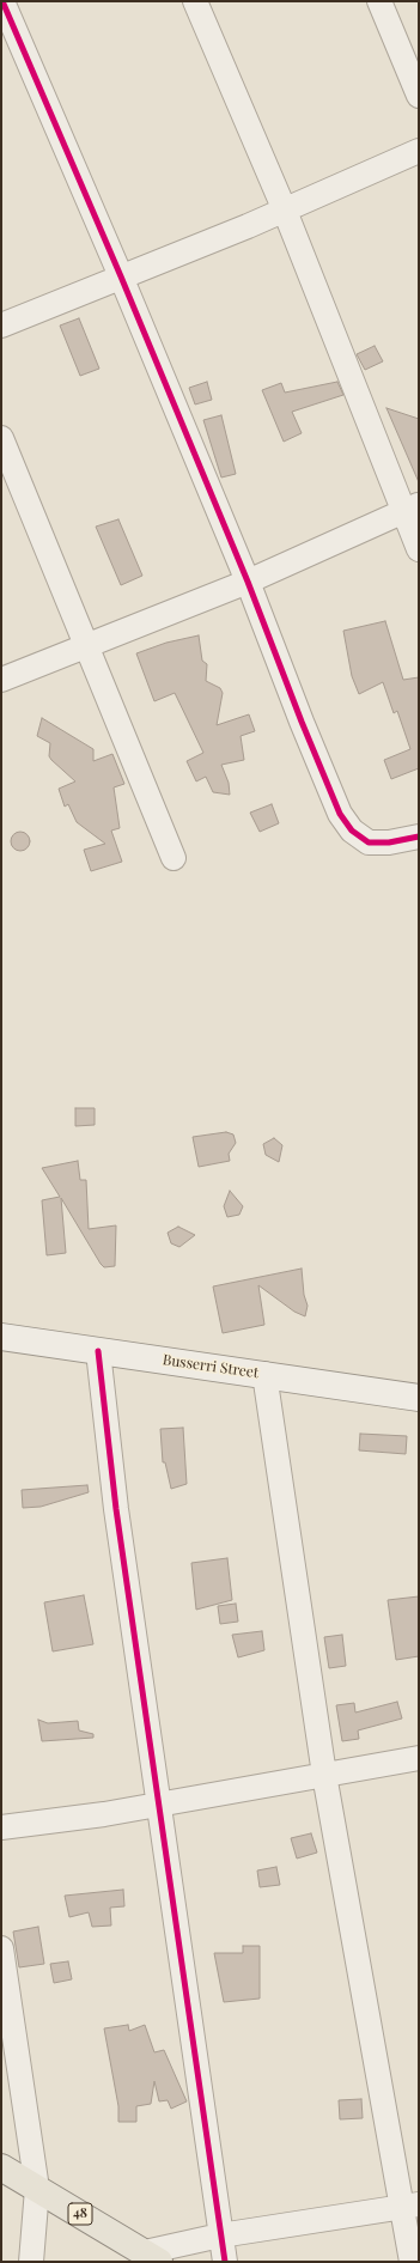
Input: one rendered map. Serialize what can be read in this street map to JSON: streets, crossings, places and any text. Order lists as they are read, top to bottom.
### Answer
{
  "streets": {
    "main road": ["Busserri Street", "48"]
  }
}
